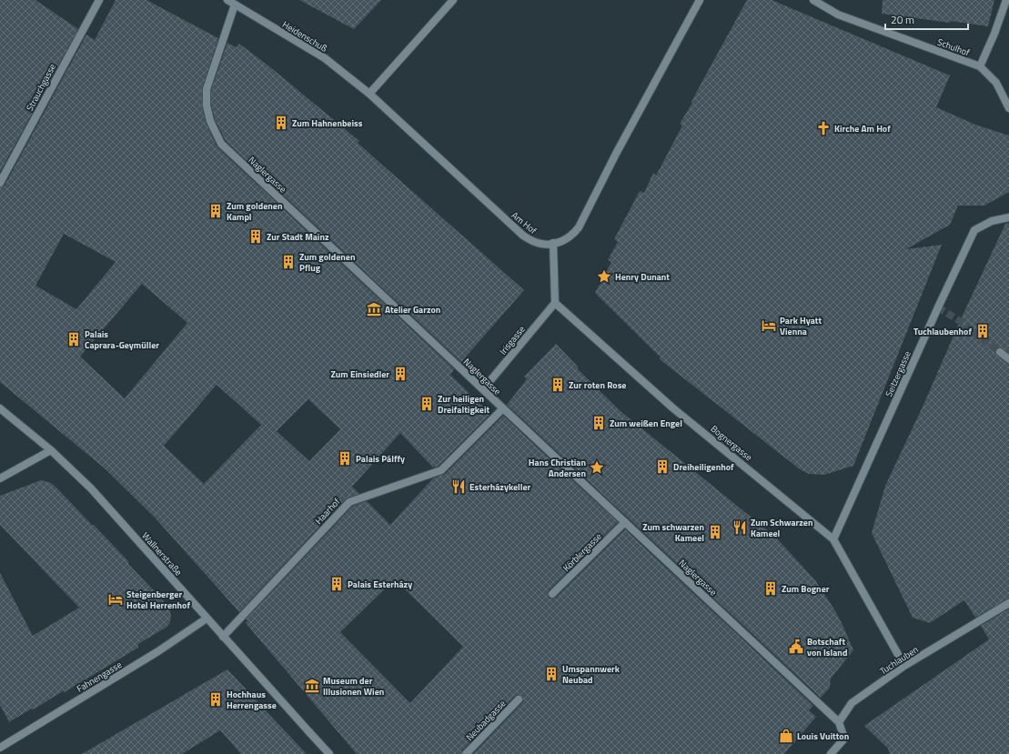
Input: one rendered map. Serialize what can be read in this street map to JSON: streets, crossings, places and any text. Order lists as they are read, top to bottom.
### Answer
{
  "streets": {
    "street": [
      "Heidenschuß",
      "Schulhof",
      "Strauchgasse",
      "Naglergasse",
      "Am Hof",
      "Irisgasse",
      "Seitzergasse",
      "Bognergasse",
      "Haarhof",
      "Körblergasse",
      "Wallnerstraße",
      "Tuchlauben",
      "Fahnengasse",
      "Neubadgasse"
    ]
  },
  "crossings": [
    ["Heidenschuß", "Naglergasse"],
    ["Heidenschuß", "Am Hof"],
    ["Naglergasse", "Irisgasse"],
    ["Naglergasse", "Haarhof"],
    ["Naglergasse", "Körblergasse"],
    ["Naglergasse", "Tuchlauben"],
    ["Irisgasse", "Bognergasse"],
    ["Seitzergasse", "Bognergasse"],
    ["Bognergasse", "Tuchlauben"],
    ["Haarhof", "Wallnerstraße"],
    ["Wallnerstraße", "Fahnengasse"]
  ],
  "places": {
    "building": [
      "Zum Hahnenbeiss",
      "Zum goldenen Kampl",
      "Zur Stadt Mainz",
      "Zum goldenen Pflug",
      "Tuchlaubenhof",
      "Palais Caprara-Geymüller",
      "Zum Einsiedler",
      "Zur roten Rose",
      "Zur heiligen Dreifaltigkeit",
      "Zum weißen Engel",
      "Palais Pálffy",
      "Dreiheiligenhof",
      "Zum schwarzen Kameel",
      "Palais Esterházy",
      "Zum Bogner",
      "Umspannwerk Neubad",
      "Hochhaus Herrengasse"
    ],
    "church": ["Kirche Am Hof"],
    "place": ["Henry Dunant", "Hans Christian Andersen"],
    "museum": ["Atelier Garzon", "Museum der Illusionen Wien"],
    "hotel": ["Park Hyatt Vienna", "Steigenberger Hotel Herrenhof"],
    "restaurant": ["Esterházykeller", "Zum Schwarzen Kameel"],
    "public building": ["Botschaft von Island"],
    "shop": ["Louis Vuitton"]
  },
  "scale_bar": "20 m"
}
